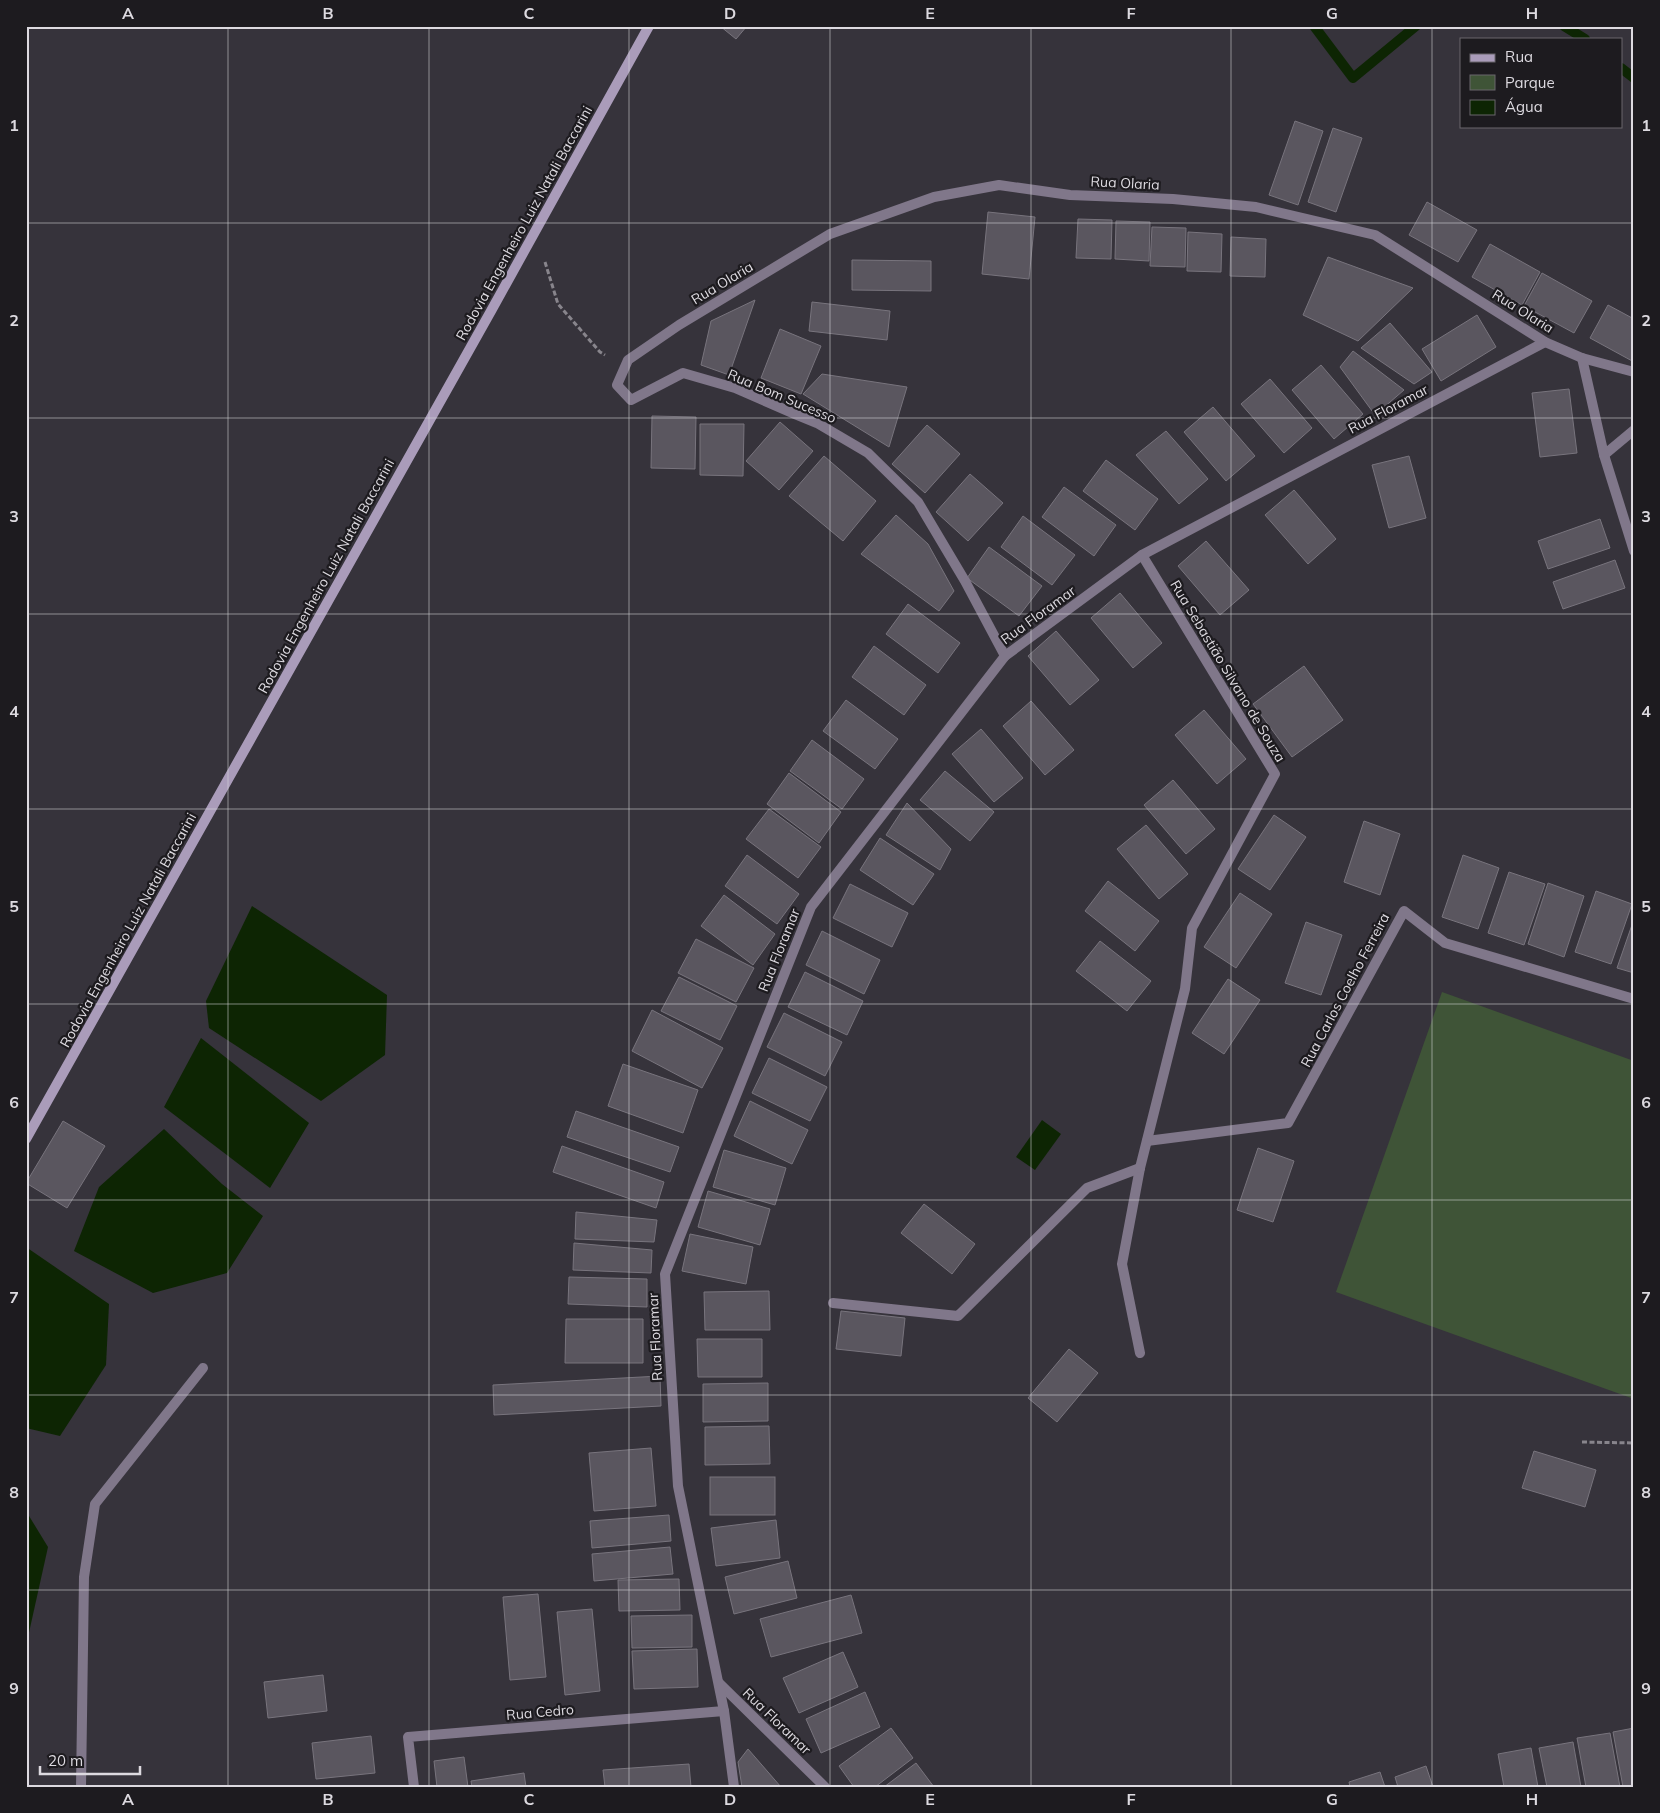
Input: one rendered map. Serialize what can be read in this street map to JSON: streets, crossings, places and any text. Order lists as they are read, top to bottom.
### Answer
{
  "streets": {
    "main road": ["Rodovia Engenheiro Luiz Natali Baccarini"],
    "street": [
      "Rua Olaria",
      "Rua Bom Sucesso",
      "Rua Floramar",
      "Rua Sebastião Silvano de Souza",
      "Rua Carlos Coelho Ferreira",
      "Rua Cedro"
    ]
  },
  "crossings": [
    ["Rua Olaria", "Rua Bom Sucesso"],
    ["Rua Olaria", "Rua Floramar"],
    ["Rua Bom Sucesso", "Rua Floramar"],
    ["Rua Floramar", "Rua Sebastião Silvano de Souza"],
    ["Rua Sebastião Silvano de Souza", "Rua Carlos Coelho Ferreira"]
  ],
  "legend": ["Rua", "Parque", "Água"],
  "scale_bar": "20 m",
  "grid": {
    "columns": [
      "A",
      "B",
      "C",
      "D",
      "E",
      "F",
      "G",
      "H"
    ],
    "rows": [
      "1",
      "2",
      "3",
      "4",
      "5",
      "6",
      "7",
      "8",
      "9"
    ]
  }
}
